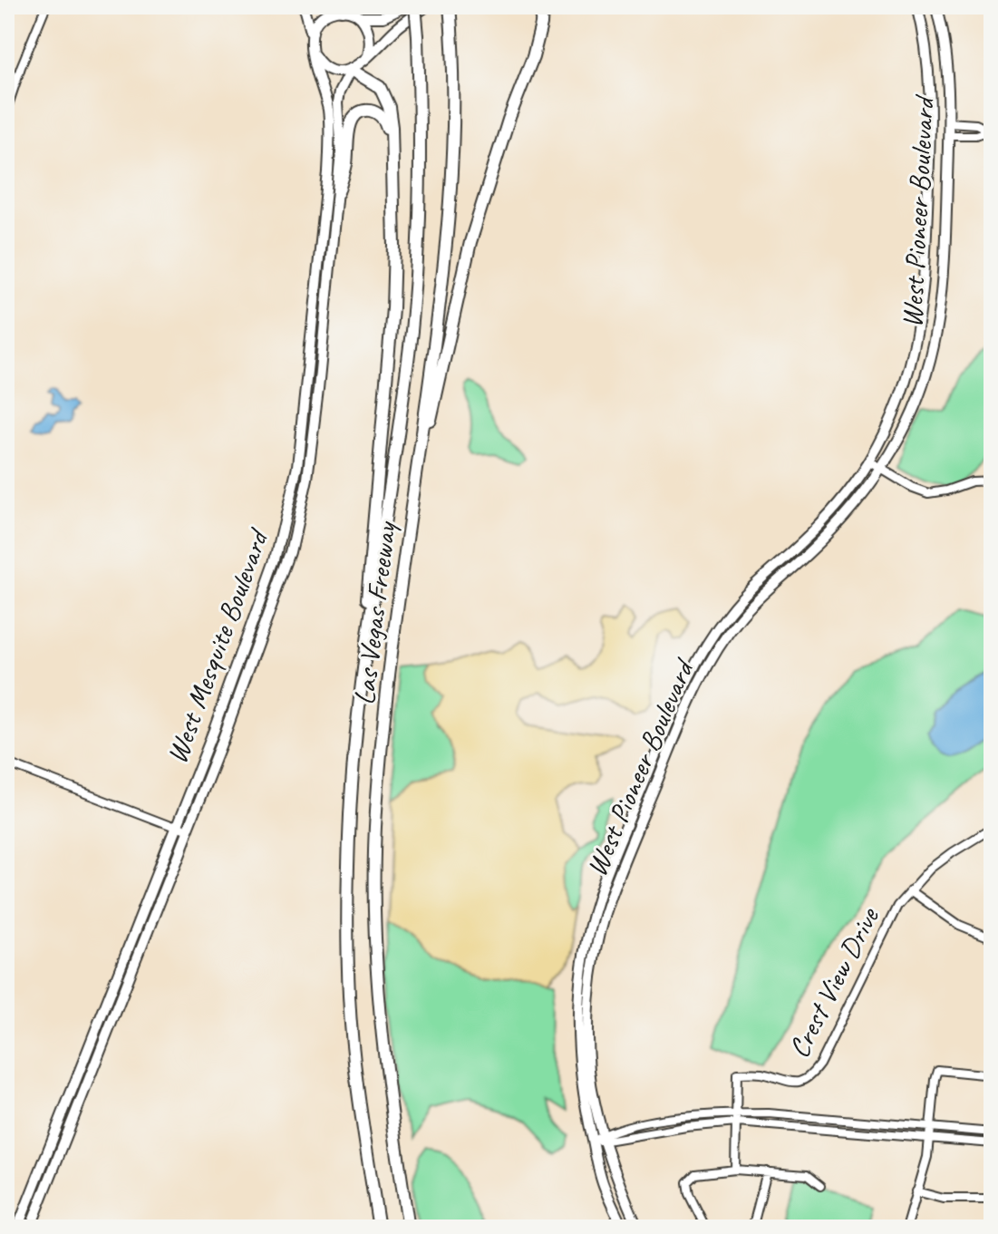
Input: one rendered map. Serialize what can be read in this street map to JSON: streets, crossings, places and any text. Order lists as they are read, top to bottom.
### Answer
{
  "streets": {
    "highway": ["Las Vegas Freeway"],
    "main road": ["West Pioneer Boulevard", "West Mesquite Boulevard"],
    "street": ["Crest View Drive"]
  }
}
